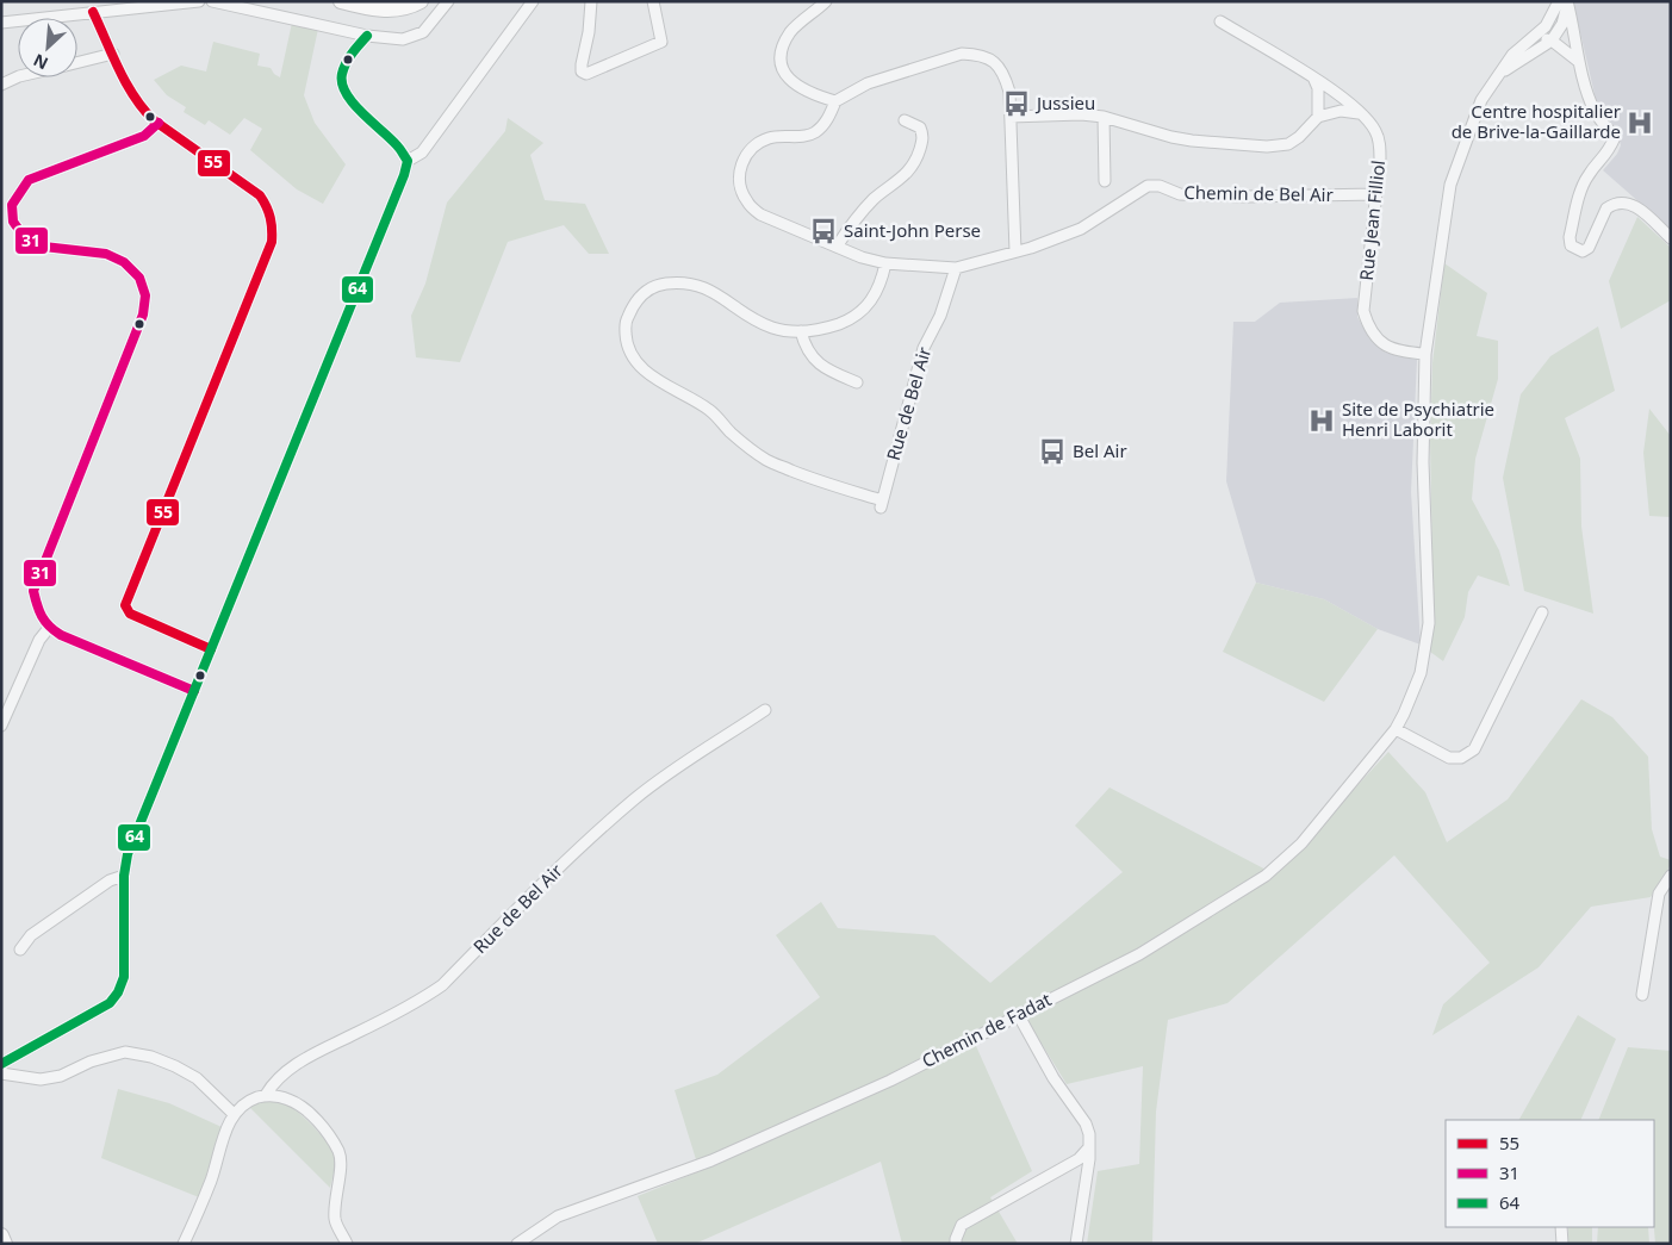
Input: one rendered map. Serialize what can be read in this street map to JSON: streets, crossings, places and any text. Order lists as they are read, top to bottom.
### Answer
{
  "streets": {
    "street": [
      "Chemin de Bel Air",
      "Rue Jean Filliol",
      "Rue de Bel Air",
      "Chemin de Fadat"
    ]
  },
  "crossings": [
    ["Chemin de Bel Air", "Rue Jean Filliol"],
    ["Chemin de Bel Air", "Rue de Bel Air"],
    ["Rue Jean Filliol", "Chemin de Fadat"]
  ],
  "places": {
    "bus stop": ["Jussieu", "Saint-John Perse", "Bel Air"],
    "hospital": ["Centre hospitalier de Brive-la-Gaillarde", "Site de Psychiatrie Henri Laborit"]
  },
  "lines": ["transit line 55", "transit line 64", "transit line 31"],
  "legend": ["55", "31", "64"],
  "north": "bottom left"
}
